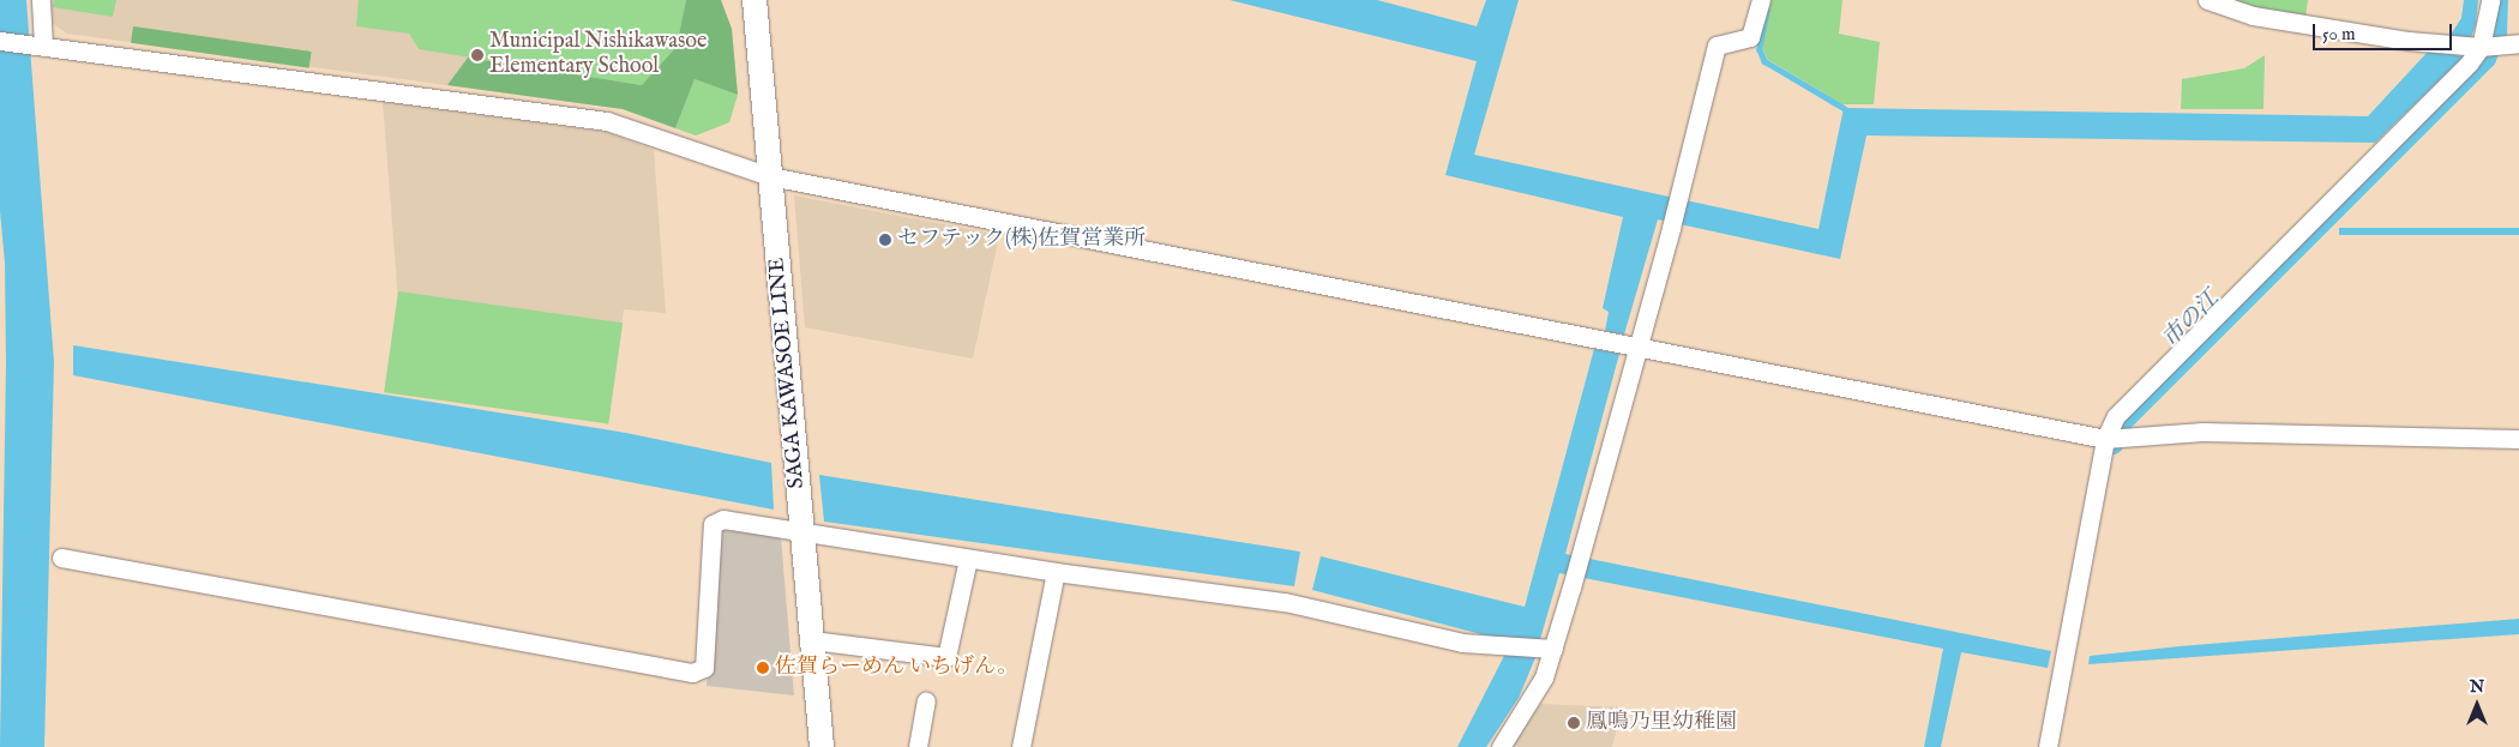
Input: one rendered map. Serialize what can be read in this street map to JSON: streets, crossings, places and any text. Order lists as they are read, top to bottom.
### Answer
{
  "streets": {
    "main road": ["SAGA KAWASOE LINE"]
  },
  "water": ["市の江"],
  "places": [
    "Municipal Nishikawasoe Elementary School",
    "セフテック(株)佐賀営業所",
    "佐賀らーめん いちげん。",
    "鳳鳴乃里幼稚園"
  ],
  "scale_bar": "50 m",
  "north": "top"
}
